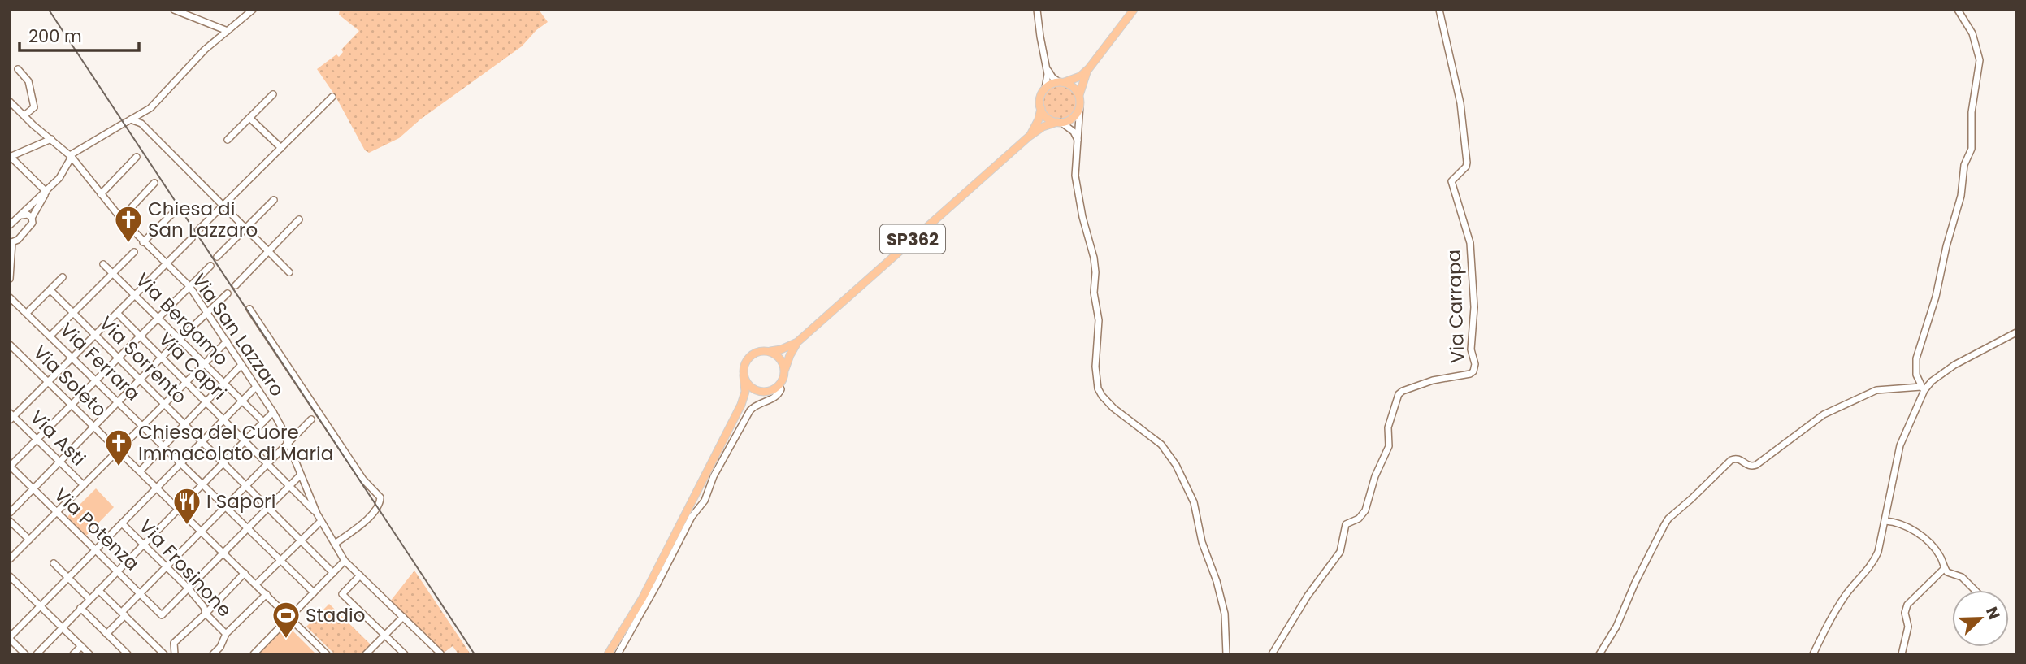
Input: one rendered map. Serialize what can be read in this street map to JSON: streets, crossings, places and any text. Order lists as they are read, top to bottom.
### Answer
{
  "streets": {
    "main road": ["SP362"],
    "street": [
      "Via Carrapa",
      "Via Bergamo",
      "Via San Lazzaro",
      "Via Sorrento",
      "Via Ferrara",
      "Via Capri",
      "Via Soleto",
      "Via Asti",
      "Via Potenza",
      "Via Frosinone"
    ]
  },
  "crossings": [
    ["Via San Lazzaro", "Via Capri"],
    ["Via Potenza", "Via Frosinone"]
  ],
  "places": {
    "church": ["Chiesa di San Lazzaro", "Chiesa del Cuore Immacolato di Maria"],
    "restaurant": ["I Sapori"],
    "sports": ["Stadio"]
  },
  "scale_bar": "200 m",
  "north": "top right"
}
